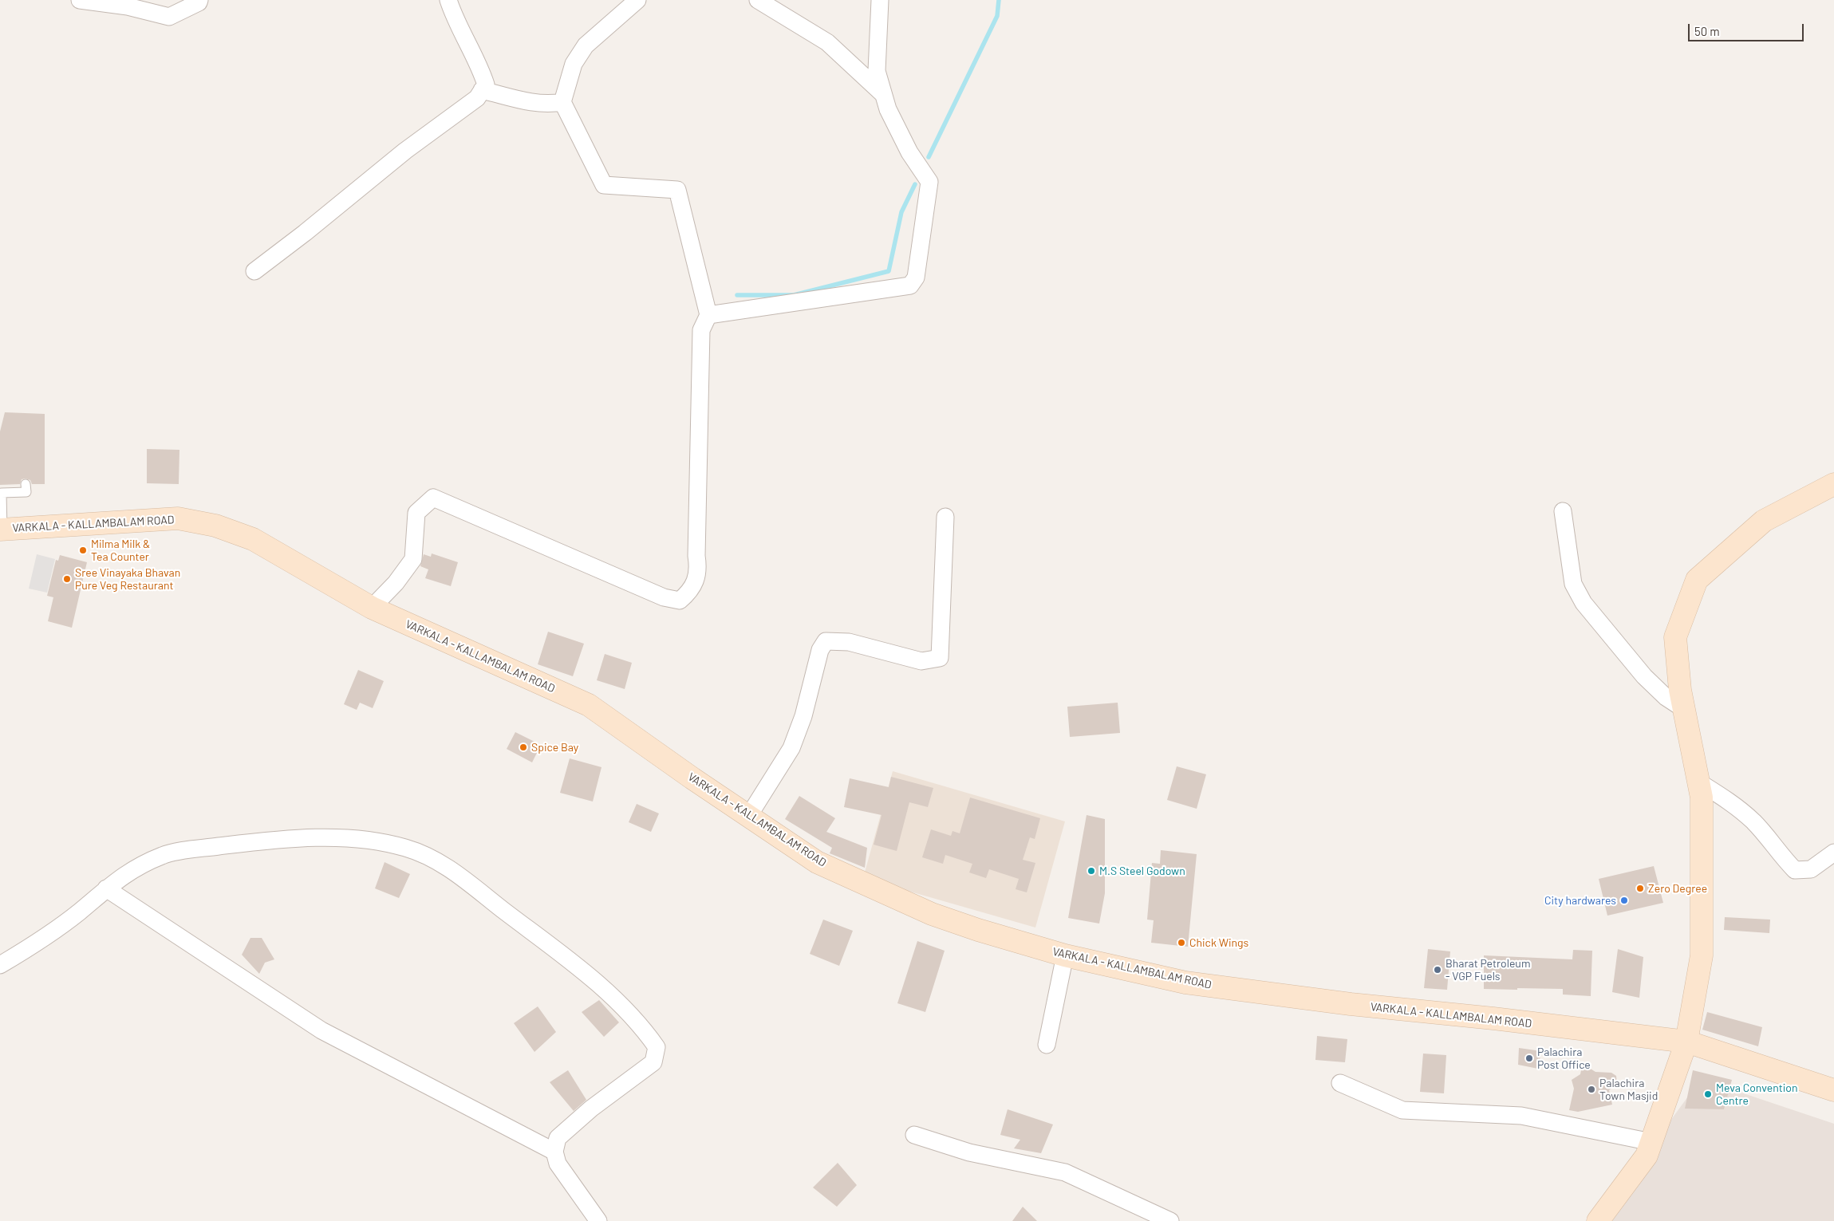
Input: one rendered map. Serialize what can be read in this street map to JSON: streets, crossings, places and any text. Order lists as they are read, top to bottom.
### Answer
{
  "streets": {
    "main road": ["VARKALA - KALLAMBALAM ROAD"]
  },
  "places": [
    "Milma Milk & Tea Counter",
    "Sree Vinayaka Bhavan Pure Veg Restaurant",
    "Spice Bay",
    "M.S Steel Godown",
    "Zero Degree",
    "City hardwares",
    "Chick Wings",
    "Bharat Petroleum - VGP Fuels",
    "Palachira Post Office",
    "Palachira Town Masjid",
    "Meva Convention Centre"
  ],
  "scale_bar": "50 m"
}
